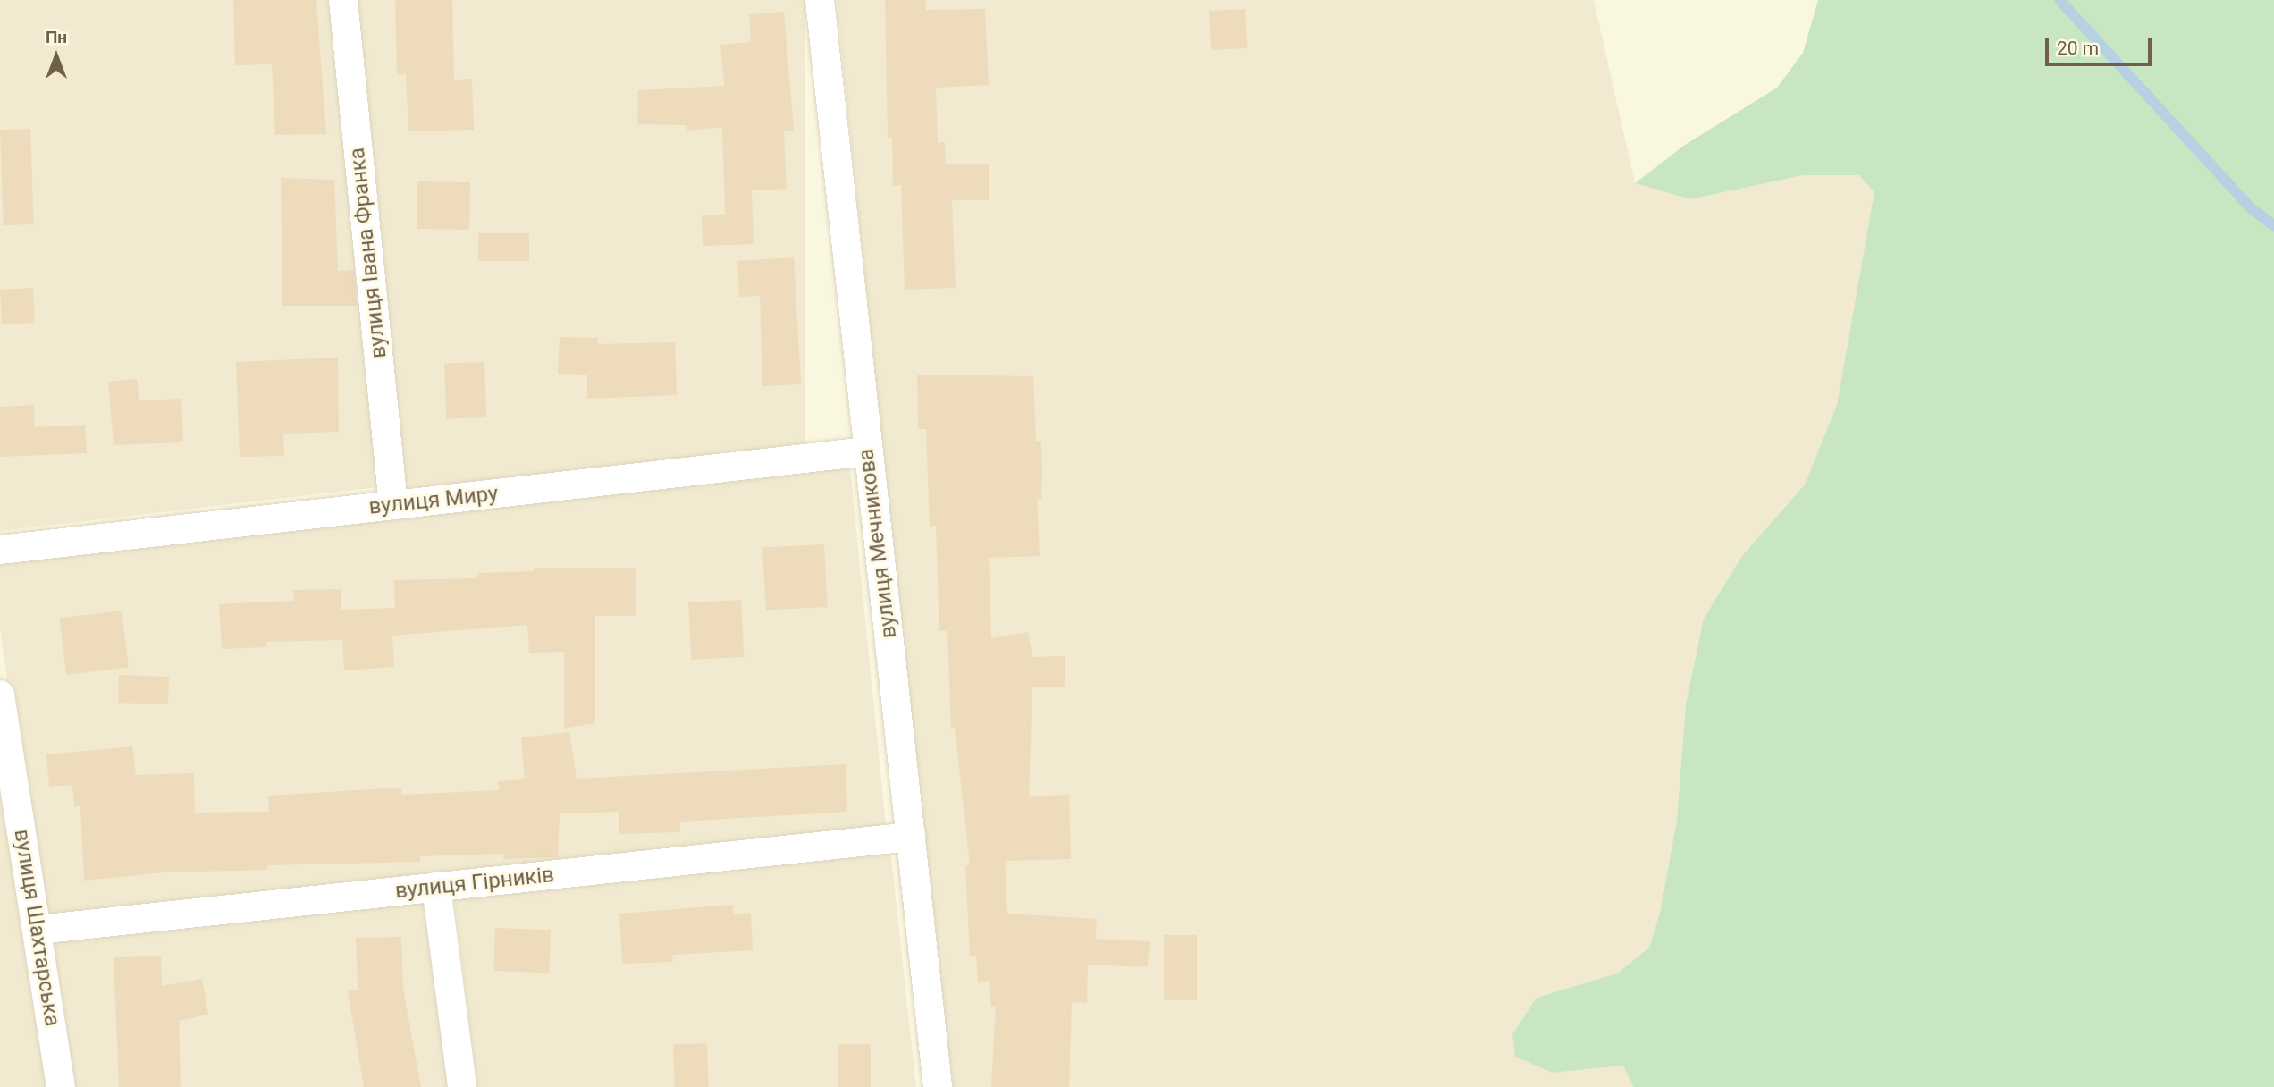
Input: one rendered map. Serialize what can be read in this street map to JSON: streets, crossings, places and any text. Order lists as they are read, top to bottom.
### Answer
{
  "streets": {
    "street": [
      "вулиця Івана Франка",
      "вулиця Миру",
      "вулиця Мечникова",
      "вулиця Гірників",
      "вулиця Шахтарська"
    ]
  },
  "crossings": [
    ["вулиця Івана Франка", "вулиця Миру"],
    ["вулиця Миру", "вулиця Мечникова"],
    ["вулиця Мечникова", "вулиця Гірників"],
    ["вулиця Гірників", "вулиця Шахтарська"]
  ],
  "scale_bar": "20 m",
  "north": "top"
}
